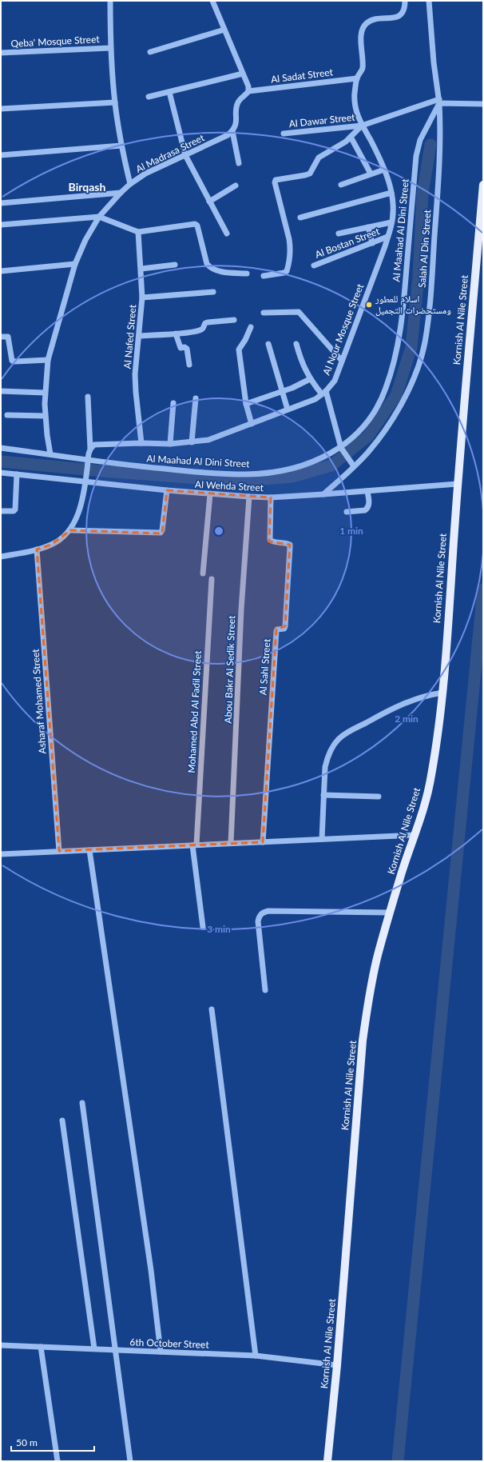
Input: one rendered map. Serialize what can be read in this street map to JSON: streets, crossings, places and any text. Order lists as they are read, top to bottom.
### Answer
{
  "streets": {
    "main road": ["Kornish Al Nile Street"],
    "street": [
      "Qeba' Mosque Street",
      "Al Sadat Street",
      "Al Dawar Street",
      "Al Madrasa Street",
      "Al Maahad Al Dini Street",
      "Al Bostan Street",
      "Salah Al Din Street",
      "Al Nour Mosque Street",
      "Al Nafed Street",
      "Al Wehda Street",
      "Al Sahl Street",
      "Abou Bakr Al Sedik Street",
      "Asharaf Mohamed Street",
      "Mohamed Abd Al Fadil Street",
      "6th October Street"
    ]
  },
  "crossings": [
    ["Al Sadat Street", "Al Nour Mosque Street"],
    ["Al Dawar Street", "Al Nour Mosque Street"],
    ["Al Madrasa Street", "Al Maahad Al Dini Street"],
    ["Al Maahad Al Dini Street", "Salah Al Din Street"],
    ["Al Bostan Street", "Al Nour Mosque Street"],
    ["Salah Al Din Street", "Al Wehda Street"],
    ["Kornish Al Nile Street", "Al Wehda Street"],
    ["Kornish Al Nile Street", "6th October Street"],
    ["Al Nour Mosque Street", "Al Nafed Street"],
    ["Al Wehda Street", "Al Sahl Street"],
    ["Al Wehda Street", "Abou Bakr Al Sedik Street"]
  ],
  "districts": ["Birqash"],
  "places": ["اسلام للعطور ومستحضرات التجميل"],
  "scale_bar": "50 m",
  "rings": ["1 min", "2 min", "3 min"]
}
